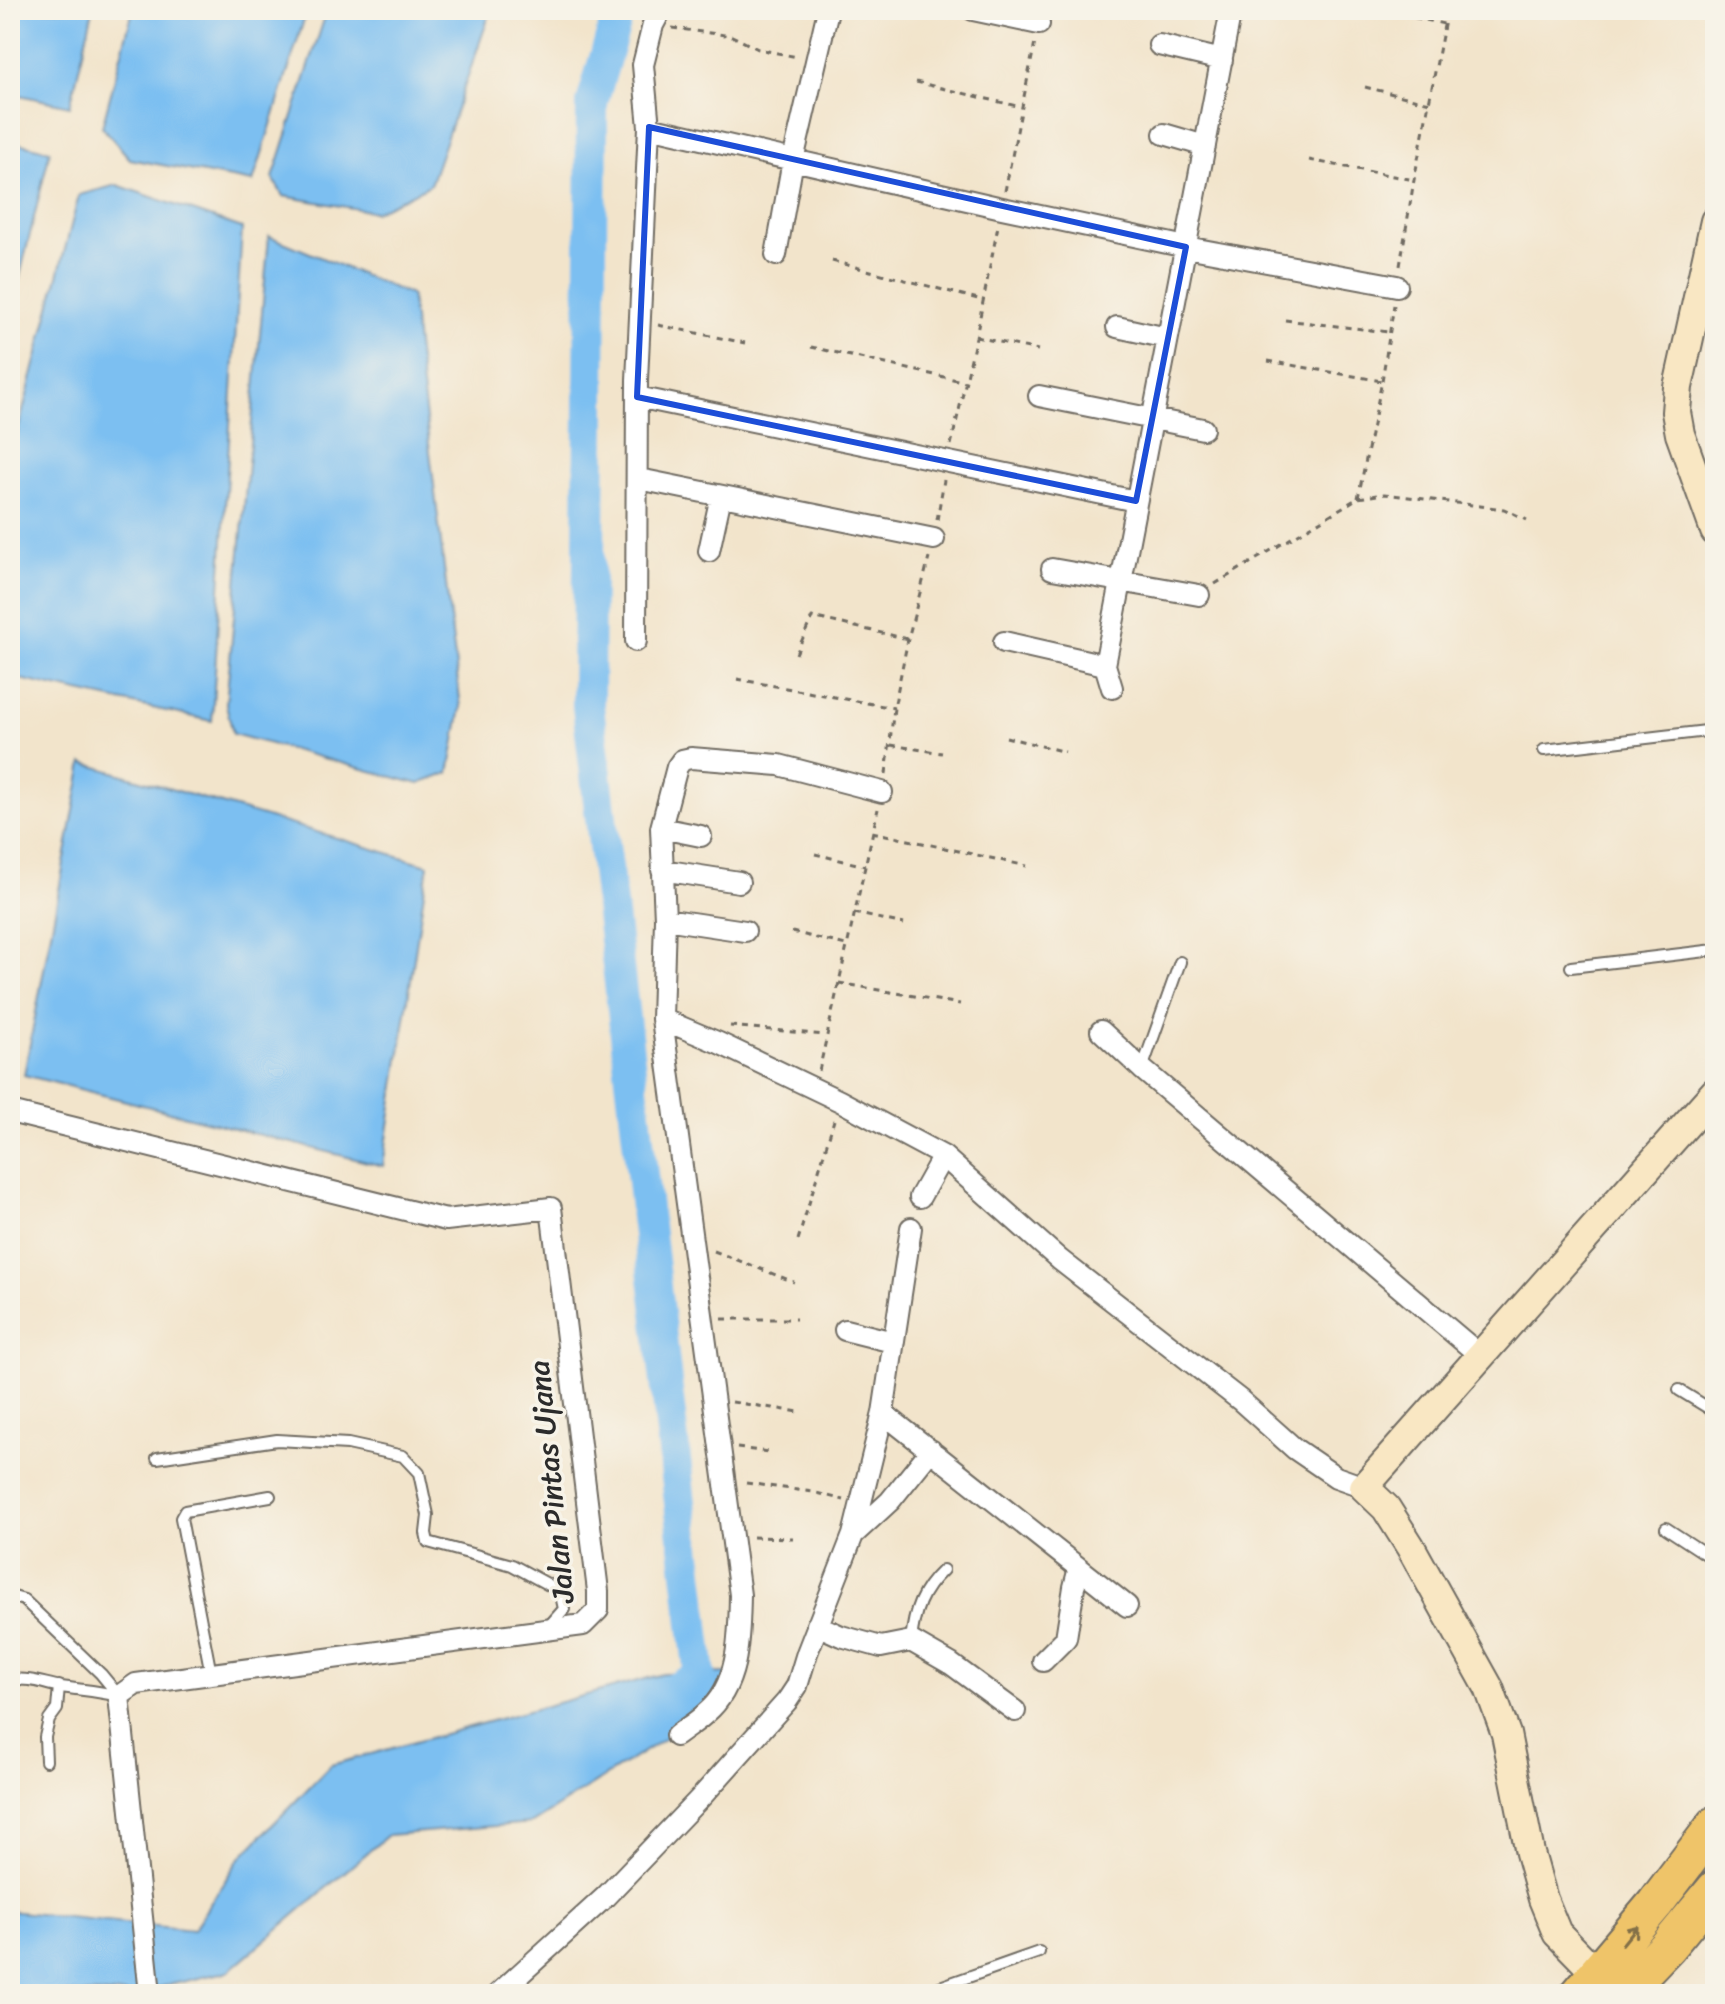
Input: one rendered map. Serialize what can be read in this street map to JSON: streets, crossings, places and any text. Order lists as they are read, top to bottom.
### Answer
{
  "streets": {
    "street": ["Jalan Pintas Ujana"]
  }
}
